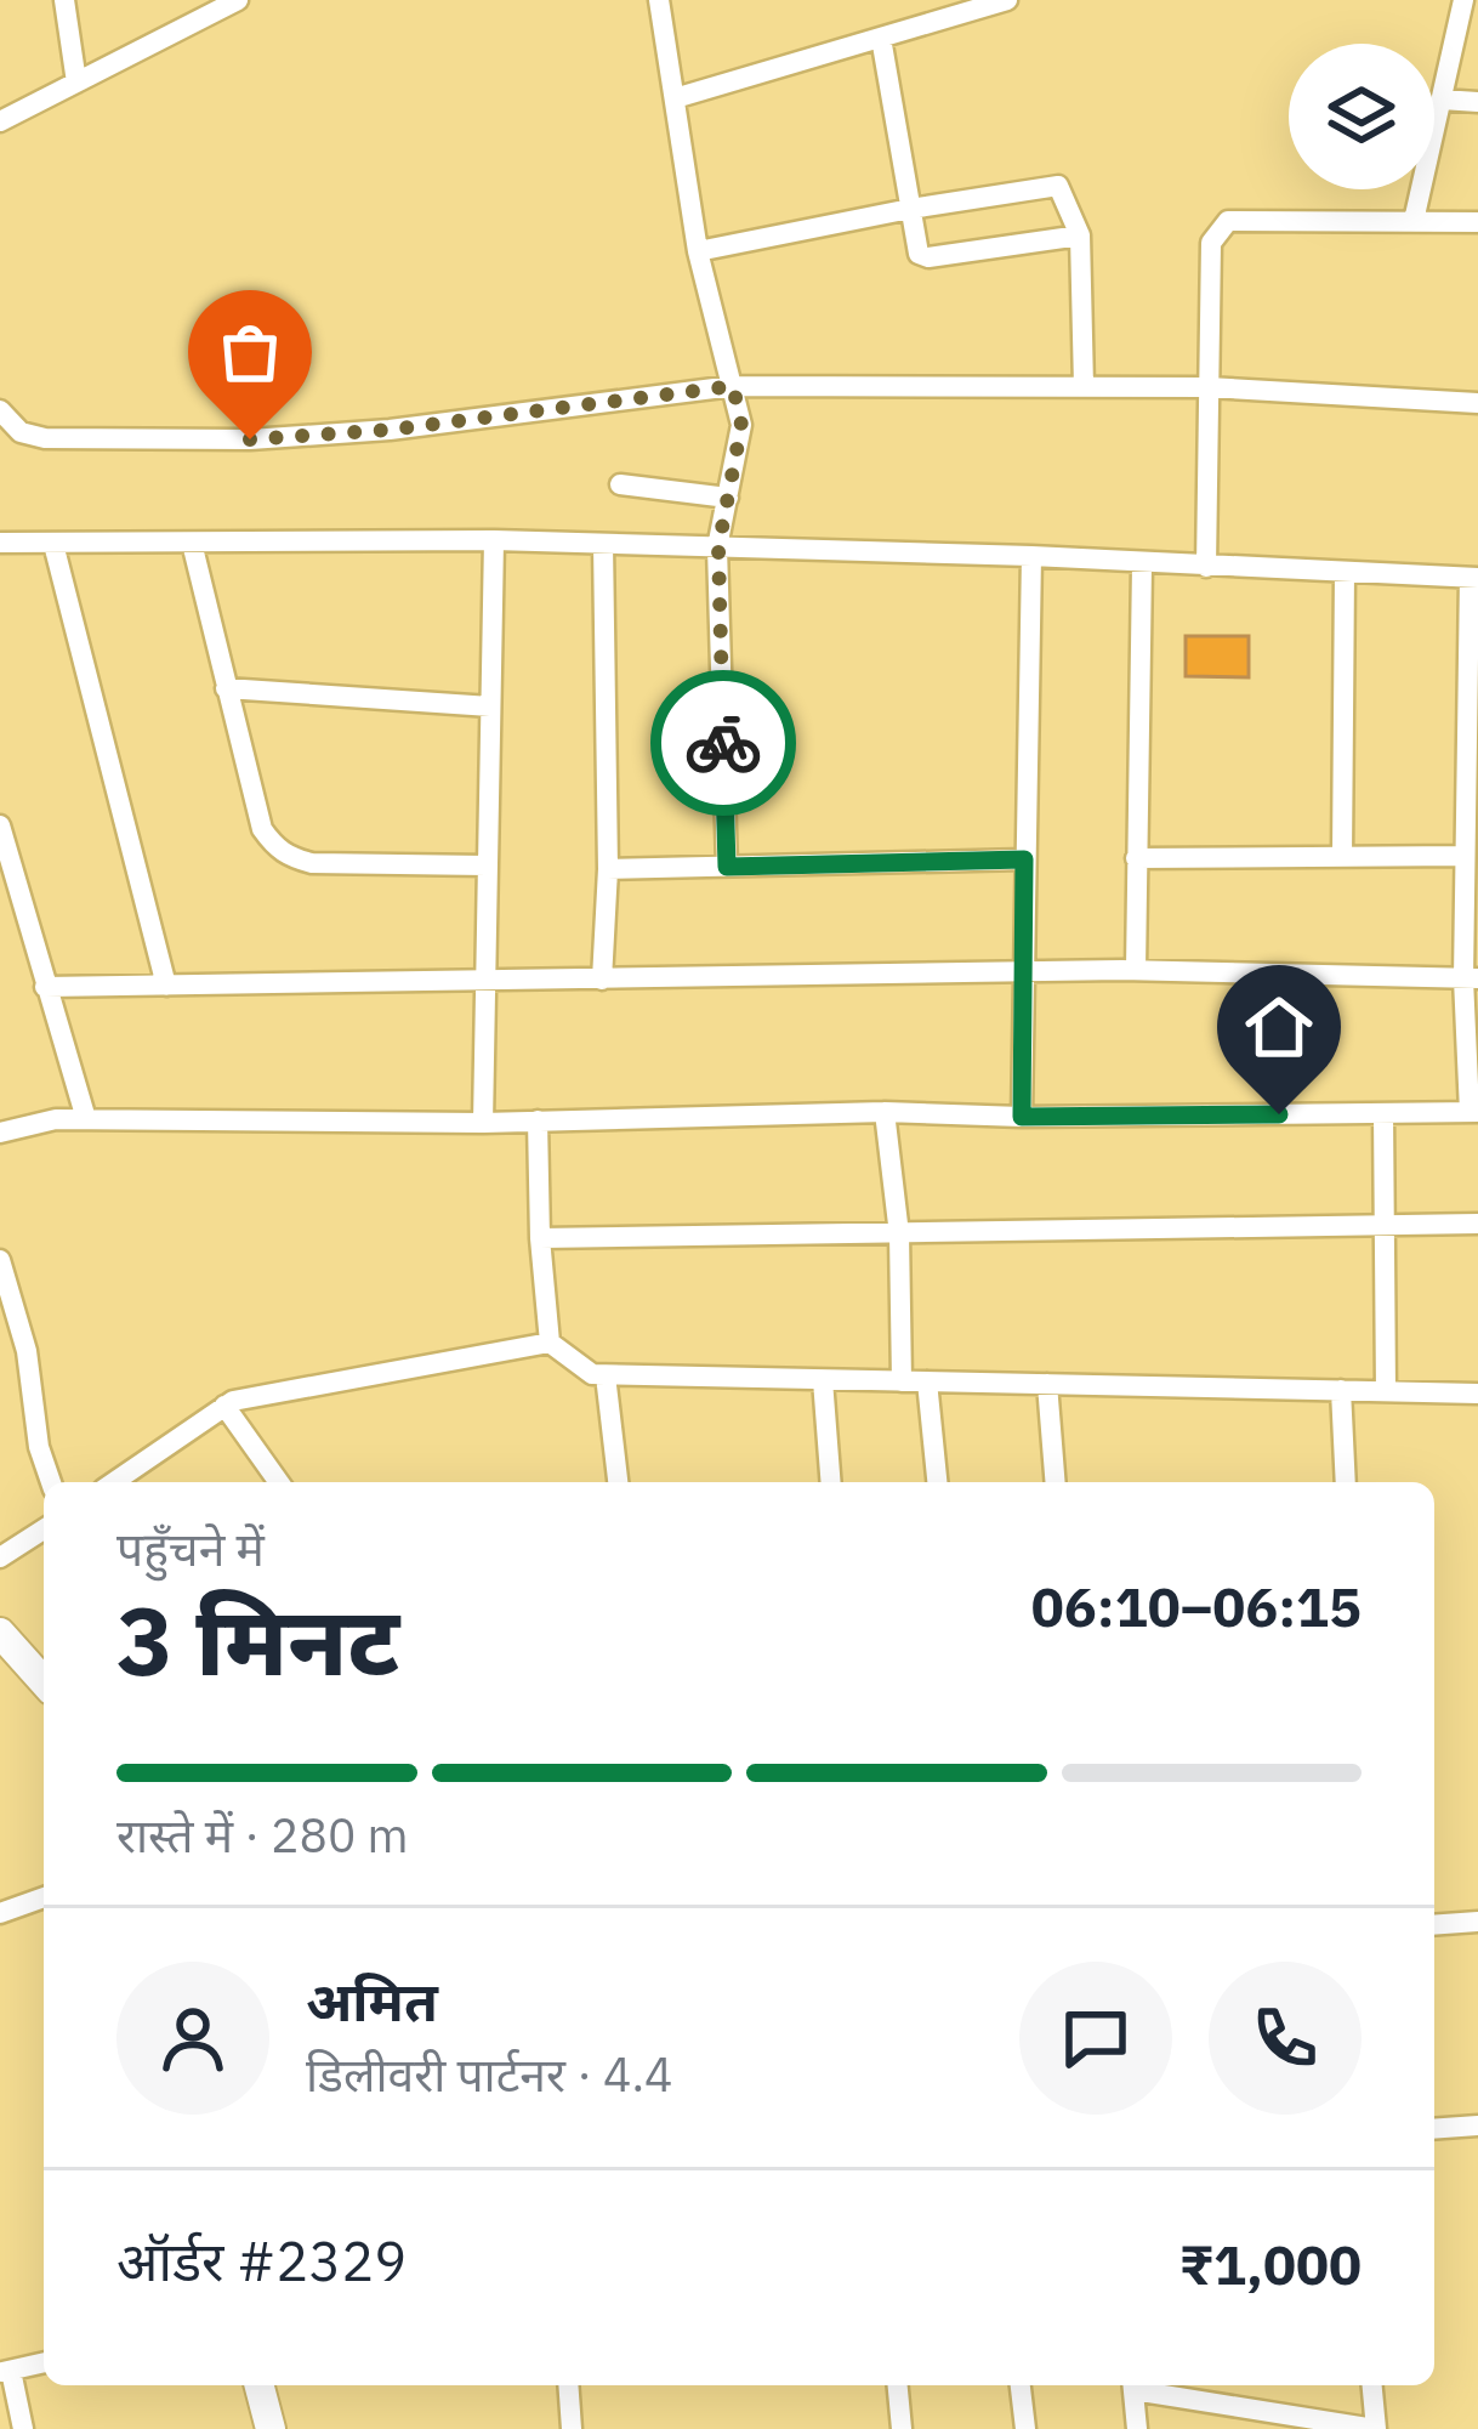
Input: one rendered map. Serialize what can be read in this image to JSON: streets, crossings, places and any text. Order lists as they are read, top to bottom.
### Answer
{
  "page": {
    "heading": ["3 मिनट", "पहुँचने में", "06:10–06:15"],
    "panel": [
      "अमित",
      "डिलीवरी पार्टनर · 4.4",
      "ऑर्डर #2329",
      "₹1,000"
    ],
    "bar": "रास्ते में · 280 m"
  }
}
